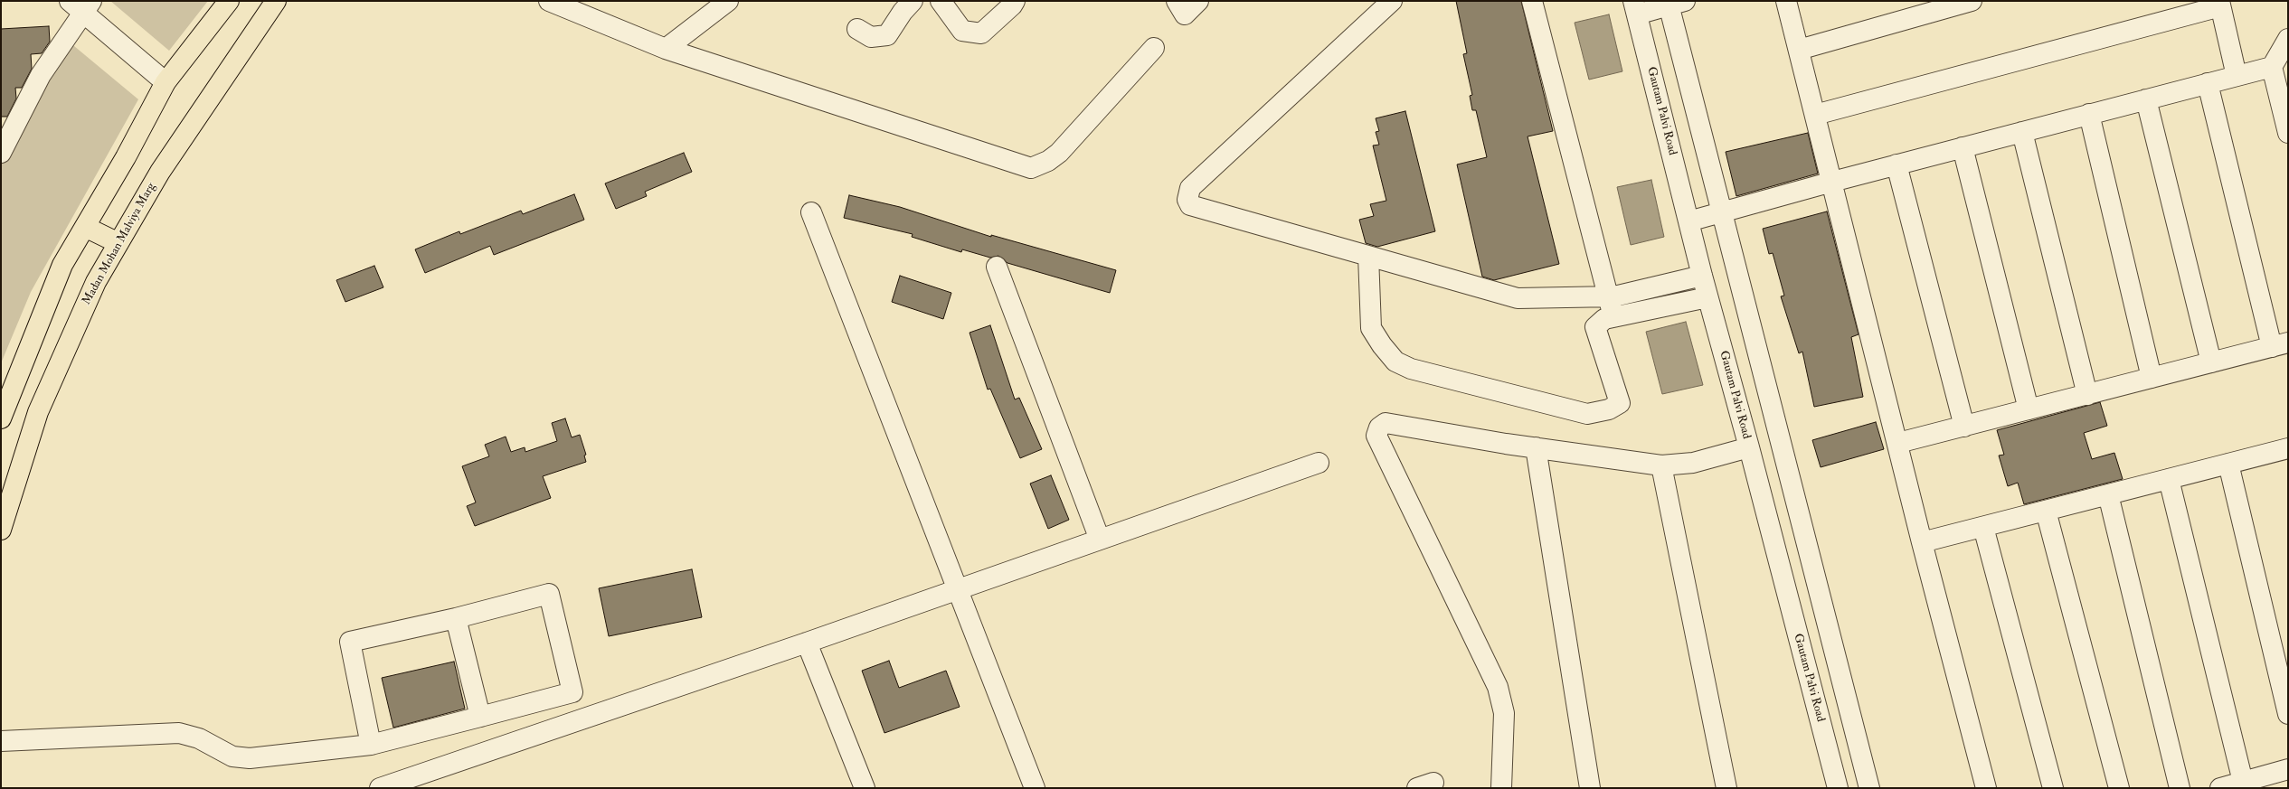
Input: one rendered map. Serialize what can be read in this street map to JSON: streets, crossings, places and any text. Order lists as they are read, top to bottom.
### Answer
{
  "streets": {
    "main road": ["Madan Mohan Malviya Marg"],
    "street": ["Gautam Palvi Road"]
  }
}
